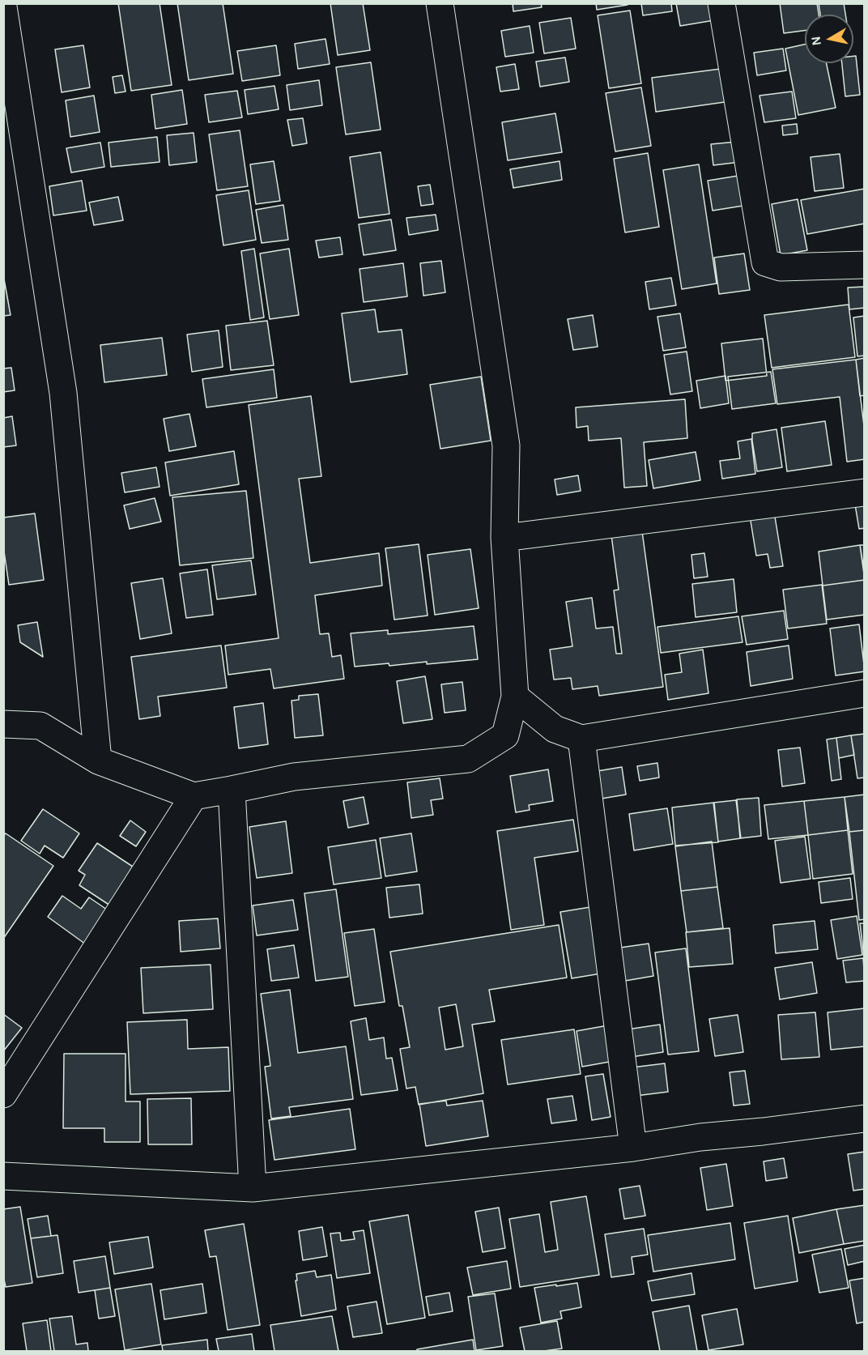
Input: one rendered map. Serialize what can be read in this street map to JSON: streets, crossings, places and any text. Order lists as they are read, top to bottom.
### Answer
{
  "north": "left"
}
